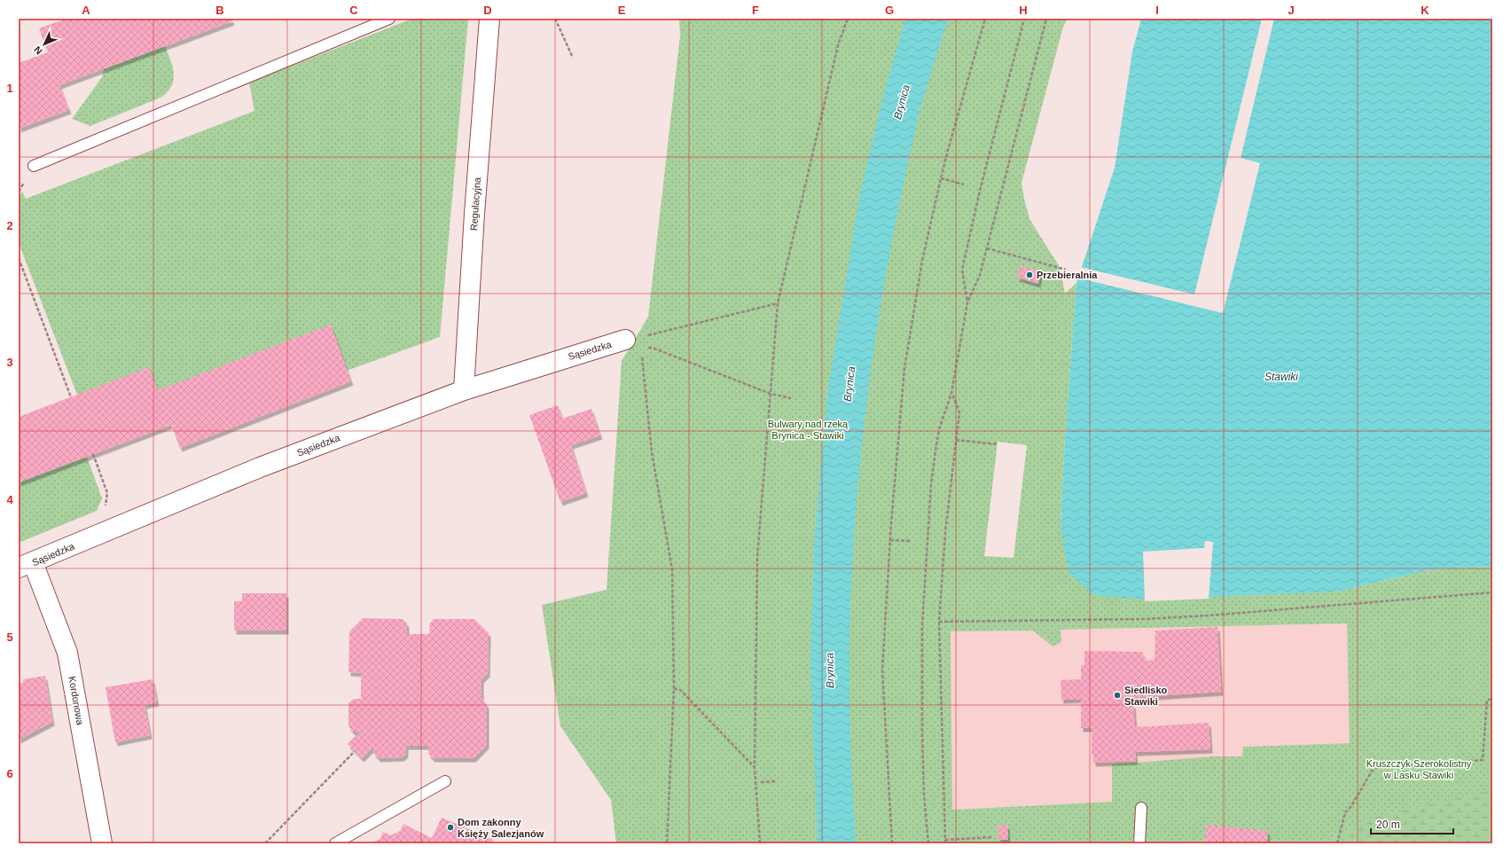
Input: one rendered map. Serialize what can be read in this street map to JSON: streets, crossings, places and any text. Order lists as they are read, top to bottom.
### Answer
{
  "streets": {
    "street": ["Regulacyjna", "Sąsiedzka", "Kordonowa"]
  },
  "crossings": [
    ["Regulacyjna", "Sąsiedzka"],
    ["Sąsiedzka", "Kordonowa"]
  ],
  "water": ["Brynica", "Stawiki"],
  "parks": ["Bulwary nad rzeką Brynica - Stawiki", "Kruszczyk Szerokolistny w Lasku Stawiki"],
  "places": ["Przebieralnia", "Siedlisko Stawiki", "Dom zakonny Księży Salezjanów"],
  "scale_bar": "20 m",
  "north": "bottom left",
  "grid": {
    "columns": [
      "A",
      "B",
      "C",
      "D",
      "E",
      "F",
      "G",
      "H",
      "I",
      "J",
      "K"
    ],
    "rows": [
      "1",
      "2",
      "3",
      "4",
      "5",
      "6"
    ]
  }
}
